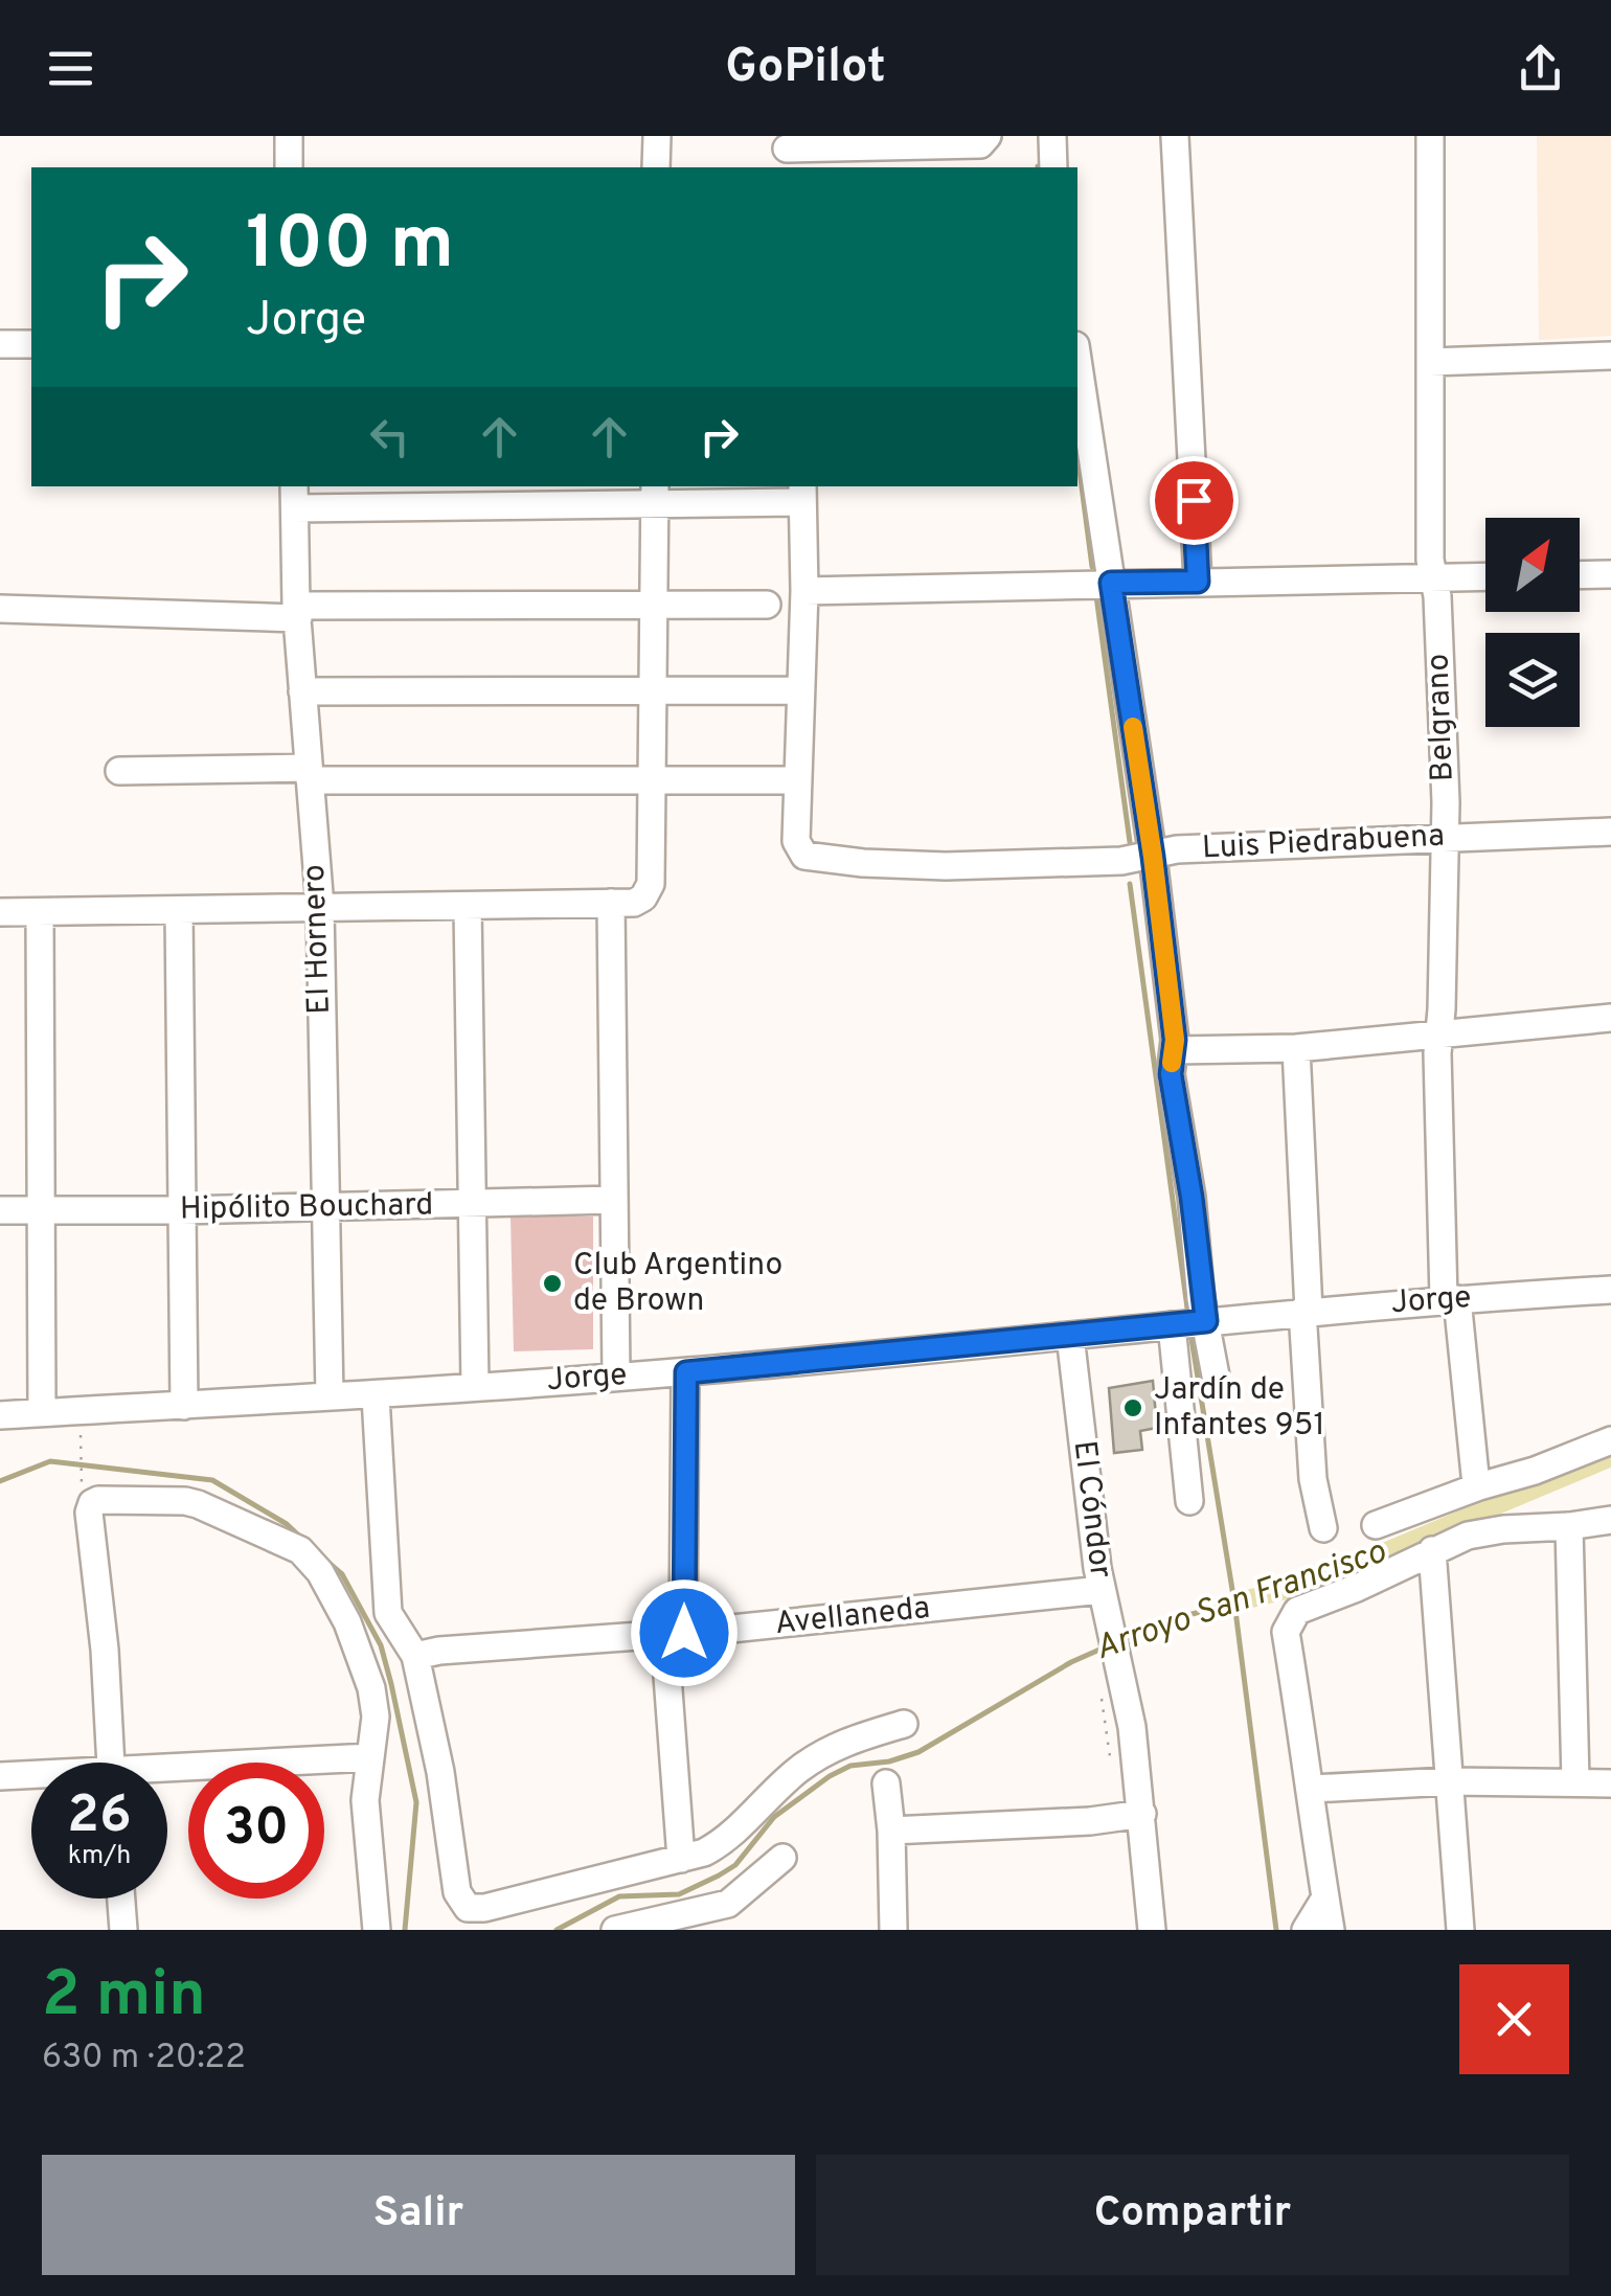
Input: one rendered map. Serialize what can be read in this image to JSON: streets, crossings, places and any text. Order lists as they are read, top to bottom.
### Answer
{
  "streets": {
    "street": [
      "Belgrano",
      "Luis Piedrabuena",
      "El Hornero",
      "Hipólito Bouchard",
      "Jorge",
      "El Cóndor",
      "Avellaneda"
    ]
  },
  "crossings": [
    ["Belgrano", "Luis Piedrabuena"],
    ["Belgrano", "Jorge"],
    ["El Hornero", "Hipólito Bouchard"],
    ["El Hornero", "Jorge"],
    ["Jorge", "El Cóndor"],
    ["El Cóndor", "Avellaneda"]
  ],
  "water": ["Arroyo San Francisco"],
  "places": ["Club Argentino de Brown", "Jardín de Infantes 951"],
  "north": "top right",
  "page": {
    "header": "GoPilot",
    "turn": ["100 m", "Jorge"],
    "speed": "26 km/h",
    "limit": "30",
    "heading": ["2 min", "630 m · 20:22"],
    "buttons": ["Salir", "Compartir"]
  }
}
